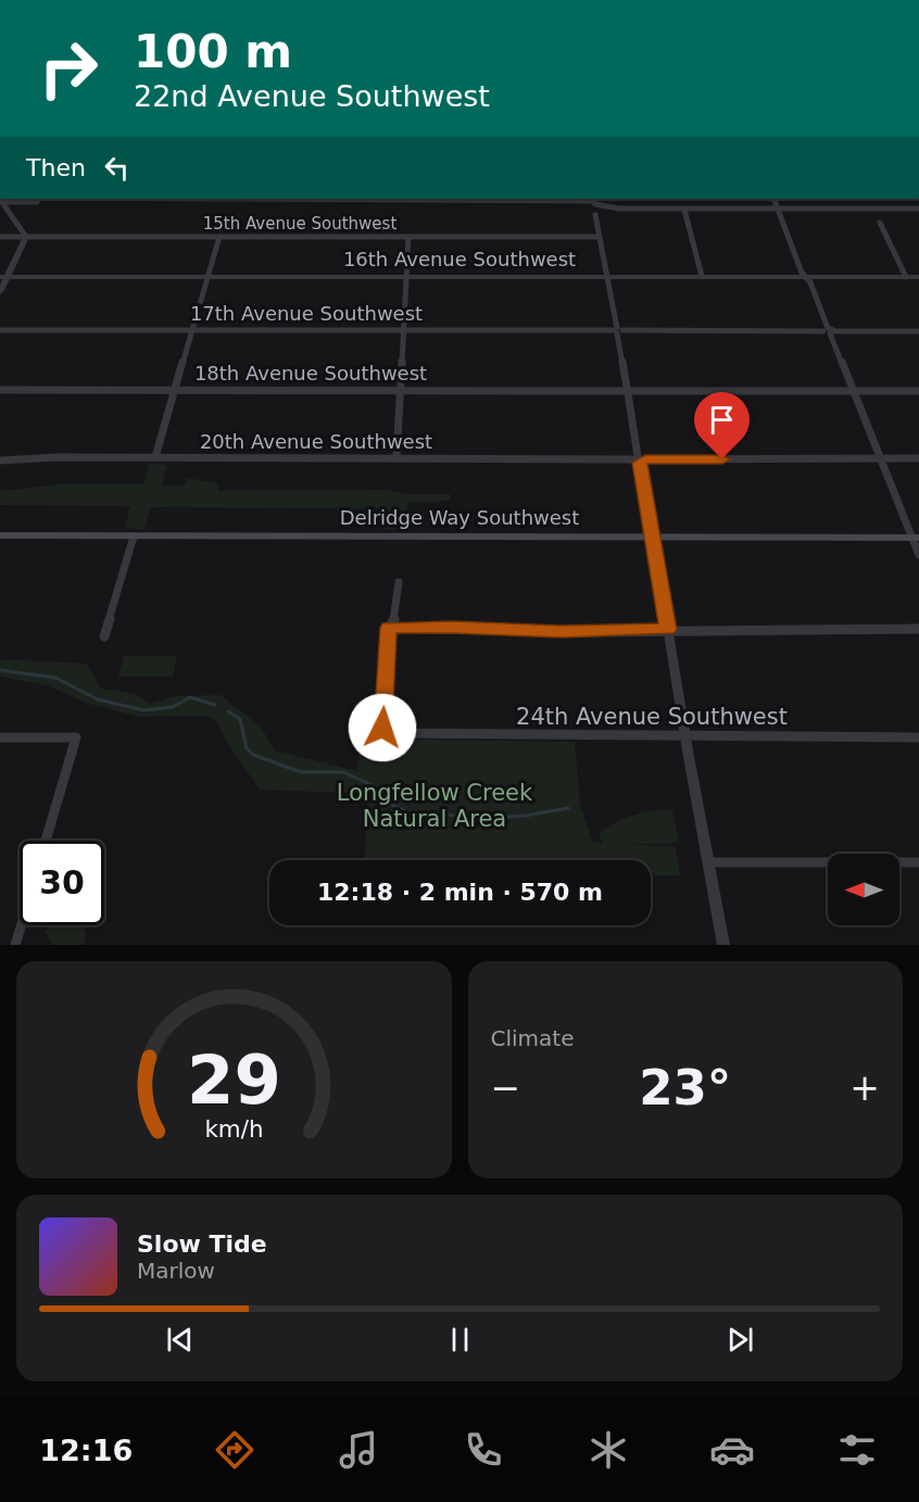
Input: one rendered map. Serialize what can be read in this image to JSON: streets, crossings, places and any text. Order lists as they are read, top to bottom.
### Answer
{
  "streets": {
    "main road": ["Delridge Way Southwest"],
    "street": [
      "15th Avenue Southwest",
      "16th Avenue Southwest",
      "17th Avenue Southwest",
      "18th Avenue Southwest",
      "20th Avenue Southwest",
      "24th Avenue Southwest"
    ]
  },
  "parks": ["Longfellow Creek Natural Area"],
  "north": "left",
  "page": {
    "turn": ["100 m", "22nd Avenue Southwest"],
    "then": "Then",
    "limit": "30",
    "trip": "12:18 · 2 min · 570 m",
    "tile": "Climate",
    "heat": ["−", "23°", "+"],
    "song": ["Slow Tide", "Marlow"],
    "tabs": "12:16",
    "gauge": ["29", "km/h"]
  }
}
